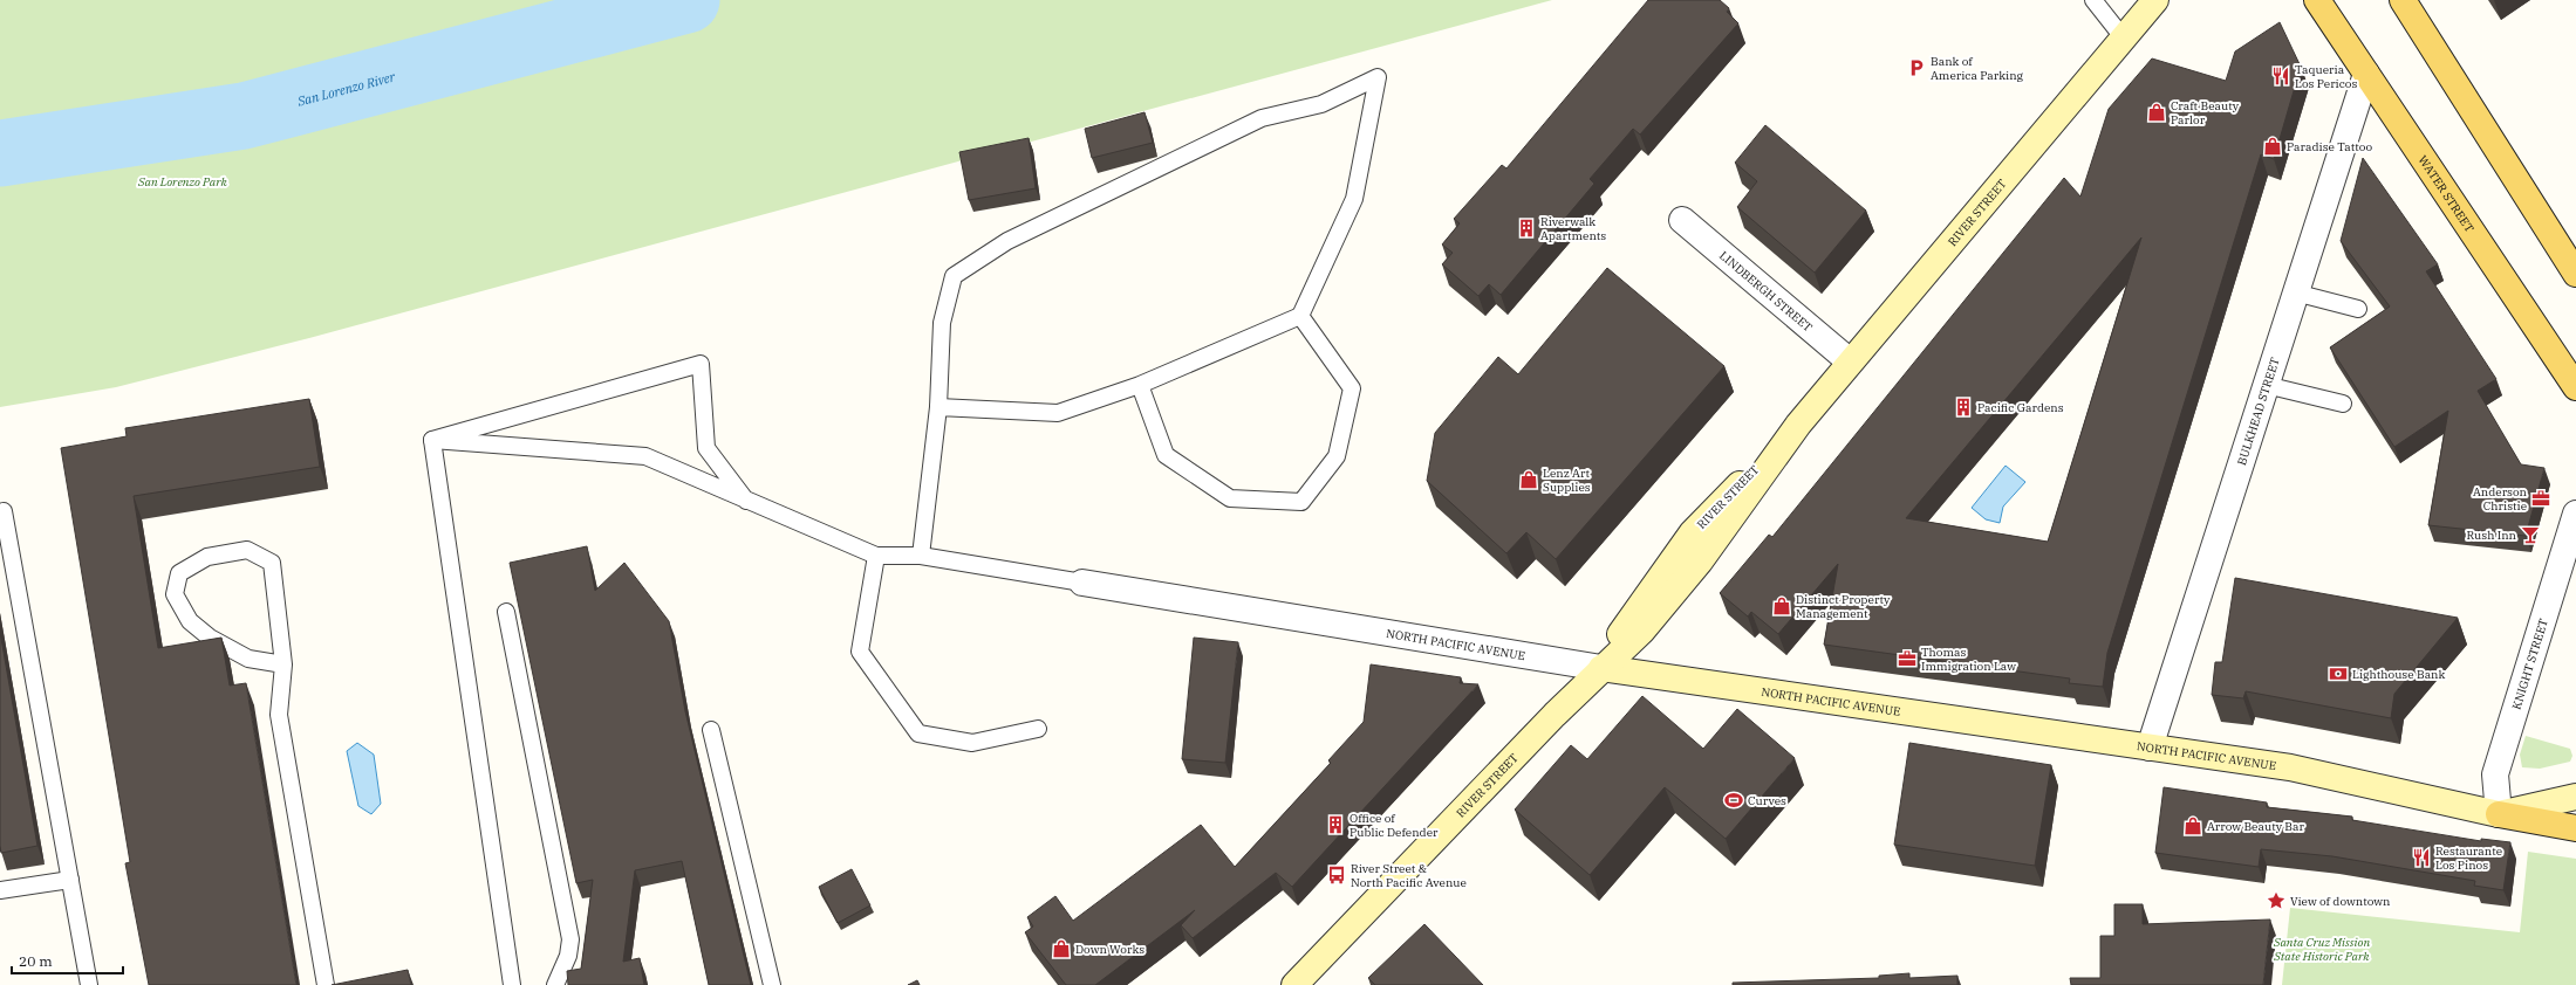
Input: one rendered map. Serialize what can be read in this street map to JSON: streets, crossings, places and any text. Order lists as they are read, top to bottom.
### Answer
{
  "streets": {
    "main road": ["WATER STREET", "RIVER STREET", "NORTH PACIFIC AVENUE"],
    "street": ["LINDBERGH STREET", "BULKHEAD STREET", "KNIGHT STREET"]
  },
  "crossings": [
    ["WATER STREET", "BULKHEAD STREET"],
    ["RIVER STREET", "LINDBERGH STREET"],
    ["RIVER STREET", "NORTH PACIFIC AVENUE"],
    ["BULKHEAD STREET", "NORTH PACIFIC AVENUE"],
    ["NORTH PACIFIC AVENUE", "KNIGHT STREET"]
  ],
  "water": ["San Lorenzo River"],
  "parks": ["San Lorenzo Park", "Santa Cruz Mission State Historic Park"],
  "places": {
    "parking": ["Bank of America Parking"],
    "restaurant": ["Taqueria Los Pericos", "Restaurante Los Pinos"],
    "shop": [
      "Craft Beauty Parlor",
      "Paradise Tattoo",
      "Lenz Art Supplies",
      "Distinct Property Management",
      "Arrow Beauty Bar",
      "Down Works"
    ],
    "building": ["Riverwalk Apartments", "Pacific Gardens", "Office of Public Defender"],
    "office": ["Anderson Christie", "Thomas Immigration Law"],
    "bar": ["Rush Inn"],
    "bank": ["Lighthouse Bank"],
    "sports": ["Curves"],
    "bus stop": ["River Street & North Pacific Avenue"],
    "place": ["View of downtown"]
  },
  "scale_bar": "20 m"
}
